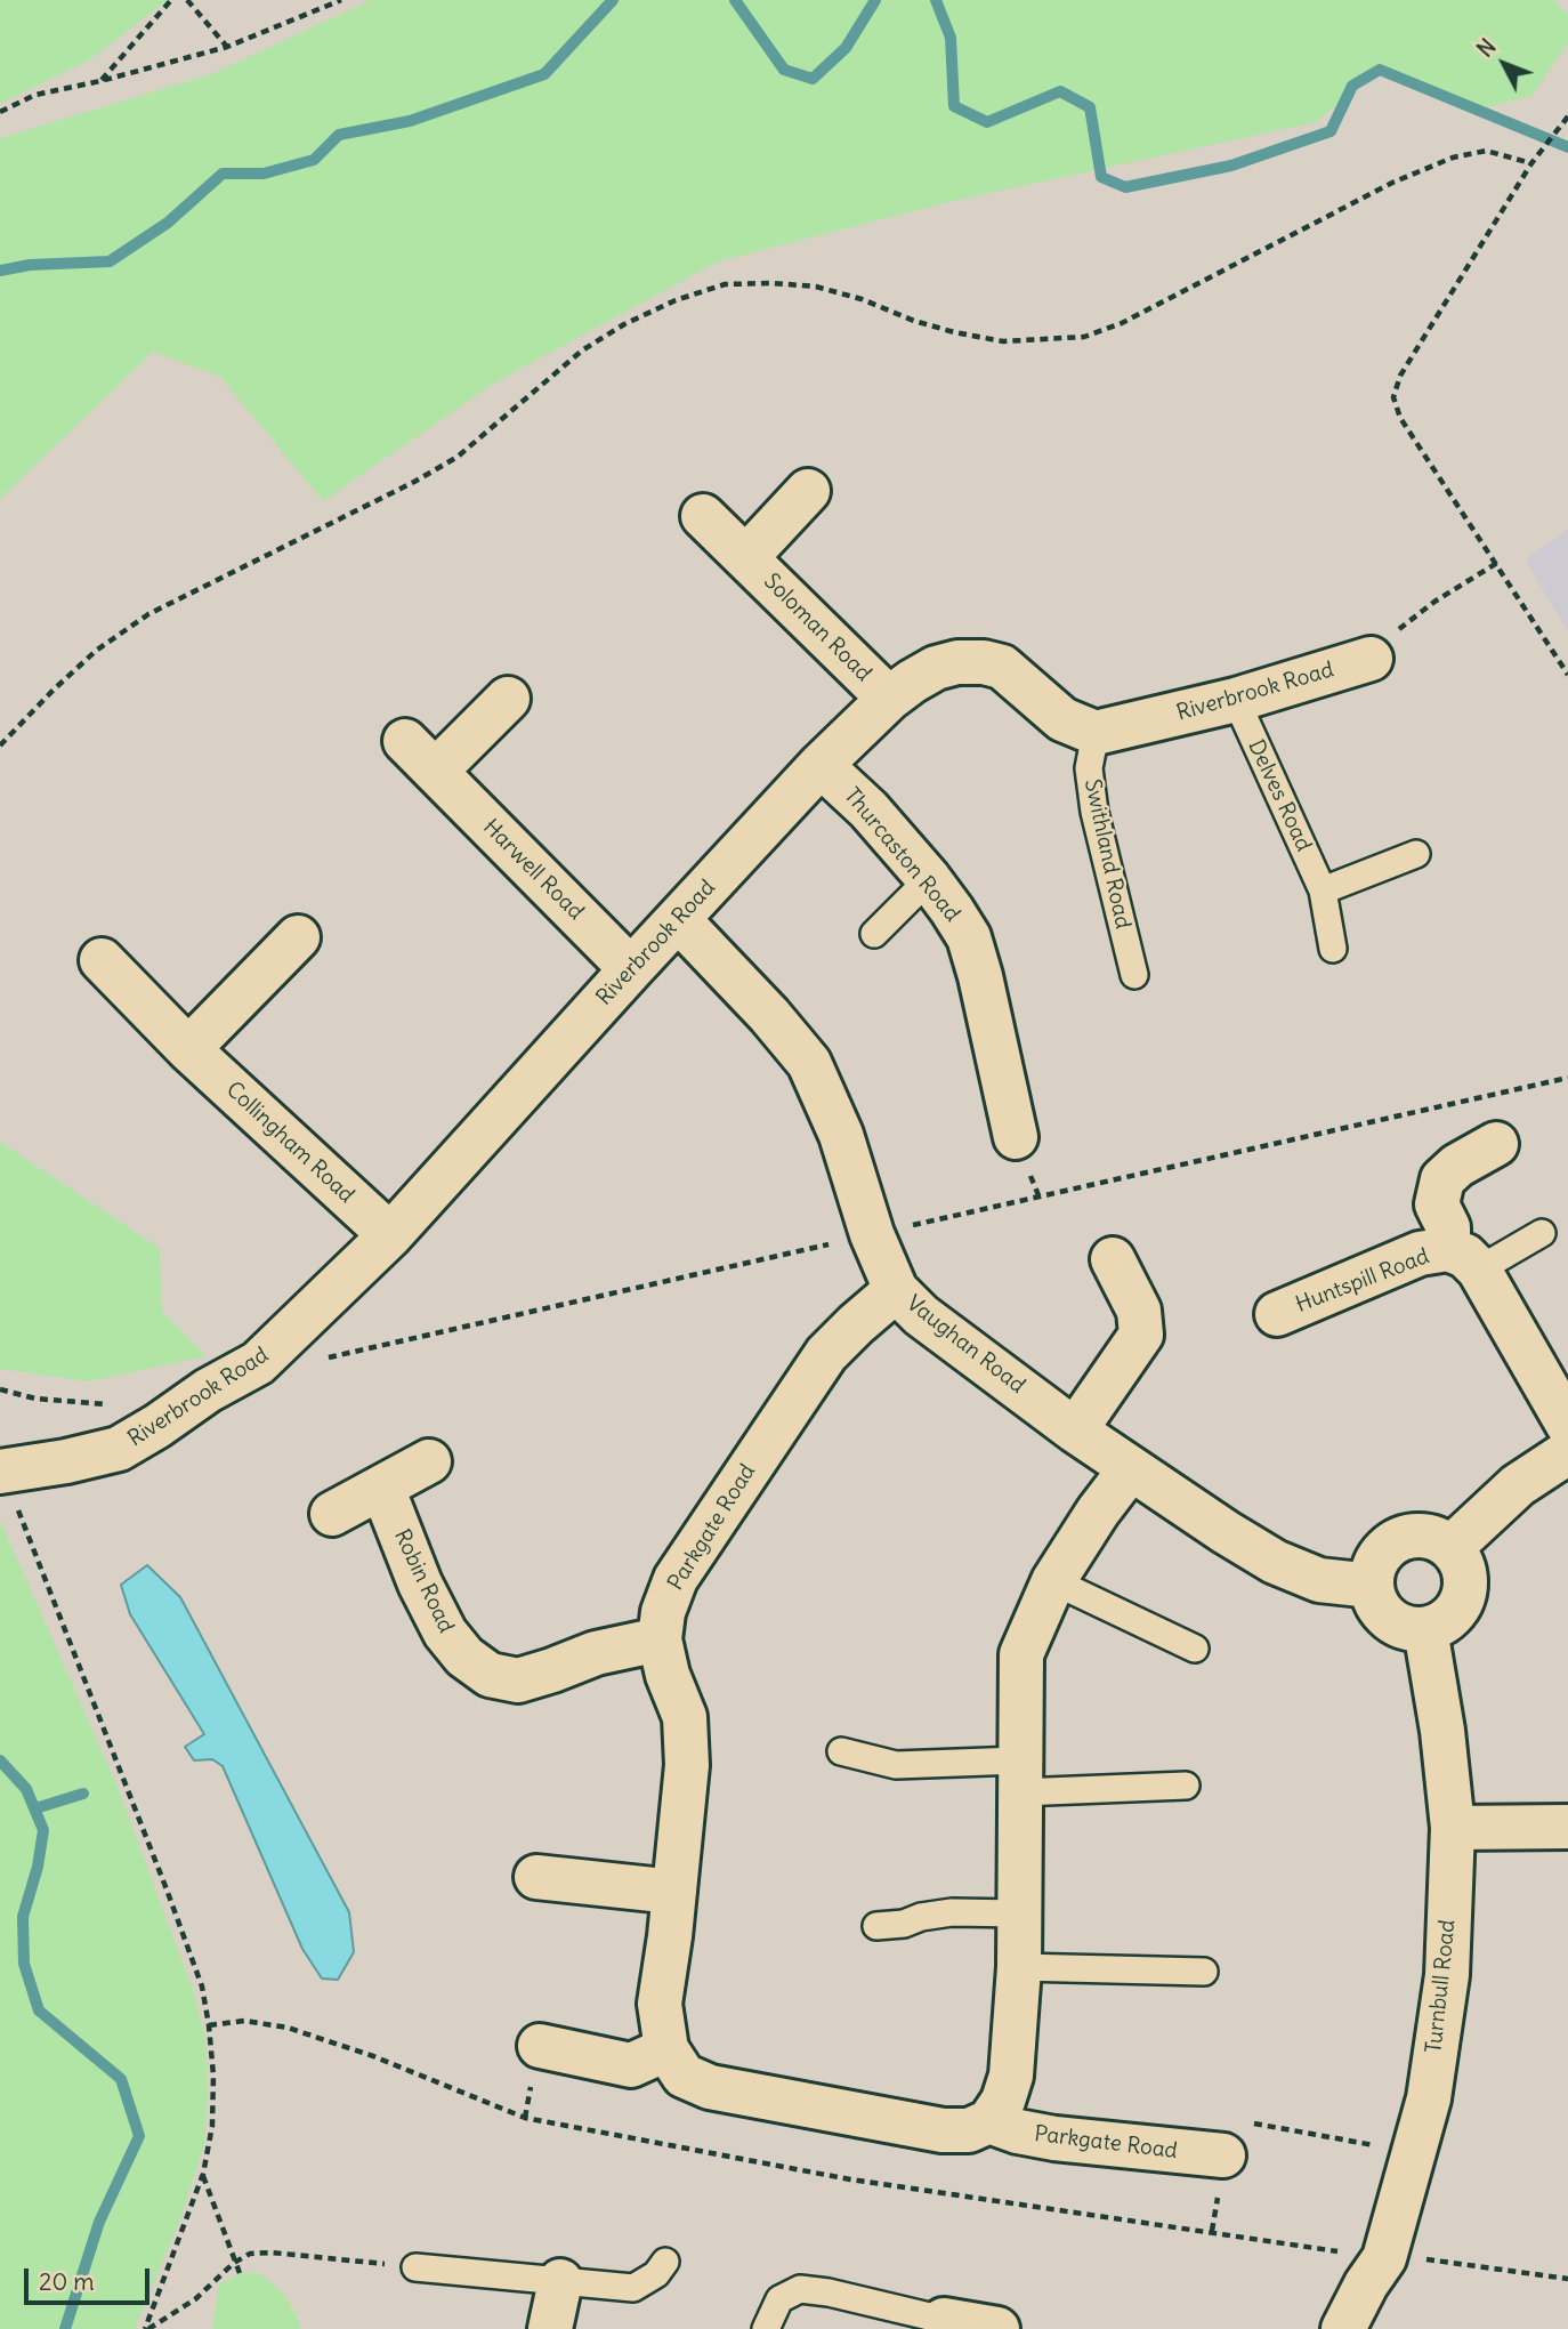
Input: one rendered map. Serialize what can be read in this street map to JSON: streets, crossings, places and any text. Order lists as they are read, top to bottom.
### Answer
{
  "streets": {
    "street": [
      "Soloman Road",
      "Riverbrook Road",
      "Thurcaston Road",
      "Harwell Road",
      "Collingham Road",
      "Huntspill Road",
      "Vaughan Road",
      "Parkgate Road",
      "Robin Road",
      "Turnbull Road"
    ],
    "lane": ["Delves Road", "Swithland Road"]
  },
  "crossings": [
    ["Soloman Road", "Riverbrook Road"],
    ["Riverbrook Road", "Delves Road"],
    ["Riverbrook Road", "Swithland Road"],
    ["Riverbrook Road", "Thurcaston Road"],
    ["Riverbrook Road", "Harwell Road"],
    ["Riverbrook Road", "Collingham Road"],
    ["Riverbrook Road", "Vaughan Road"],
    ["Vaughan Road", "Parkgate Road"],
    ["Vaughan Road", "Turnbull Road"],
    ["Parkgate Road", "Robin Road"]
  ],
  "scale_bar": "20 m",
  "north": "top left"
}
